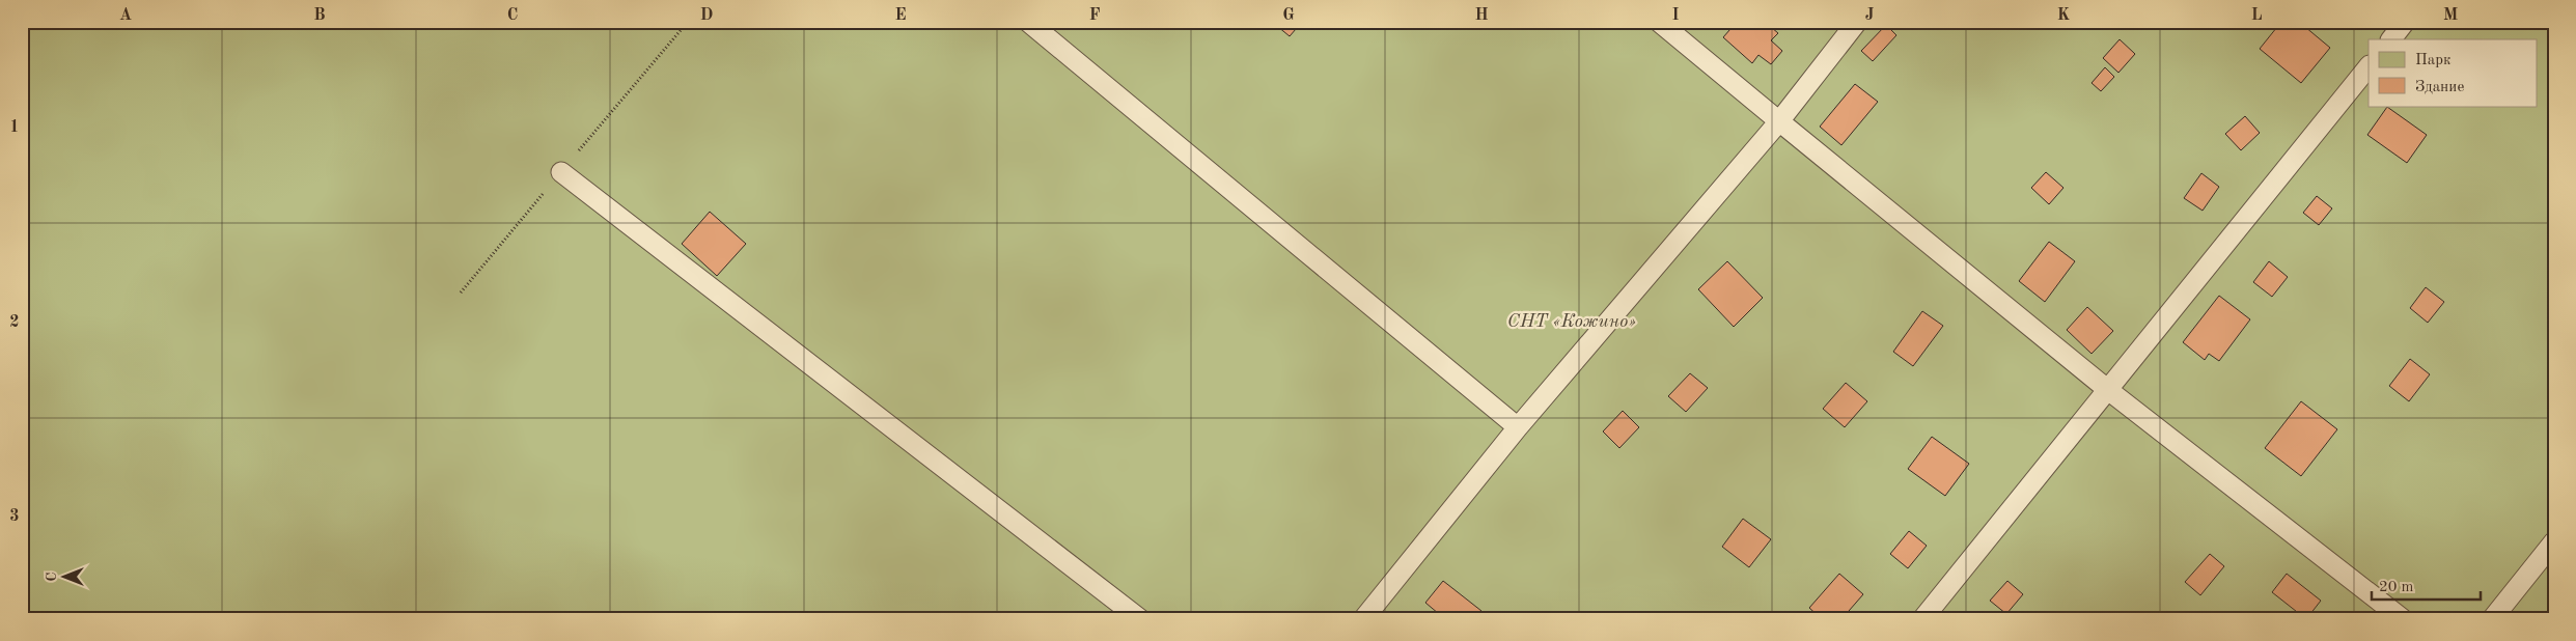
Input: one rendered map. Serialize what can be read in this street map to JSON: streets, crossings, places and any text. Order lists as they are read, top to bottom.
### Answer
{
  "parks": ["СНТ «Кожино»"],
  "legend": ["Парк", "Здание"],
  "scale_bar": "20 m",
  "north": "left",
  "grid": {
    "columns": [
      "A",
      "B",
      "C",
      "D",
      "E",
      "F",
      "G",
      "H",
      "I",
      "J",
      "K",
      "L",
      "M"
    ],
    "rows": ["1", "2", "3"]
  }
}
